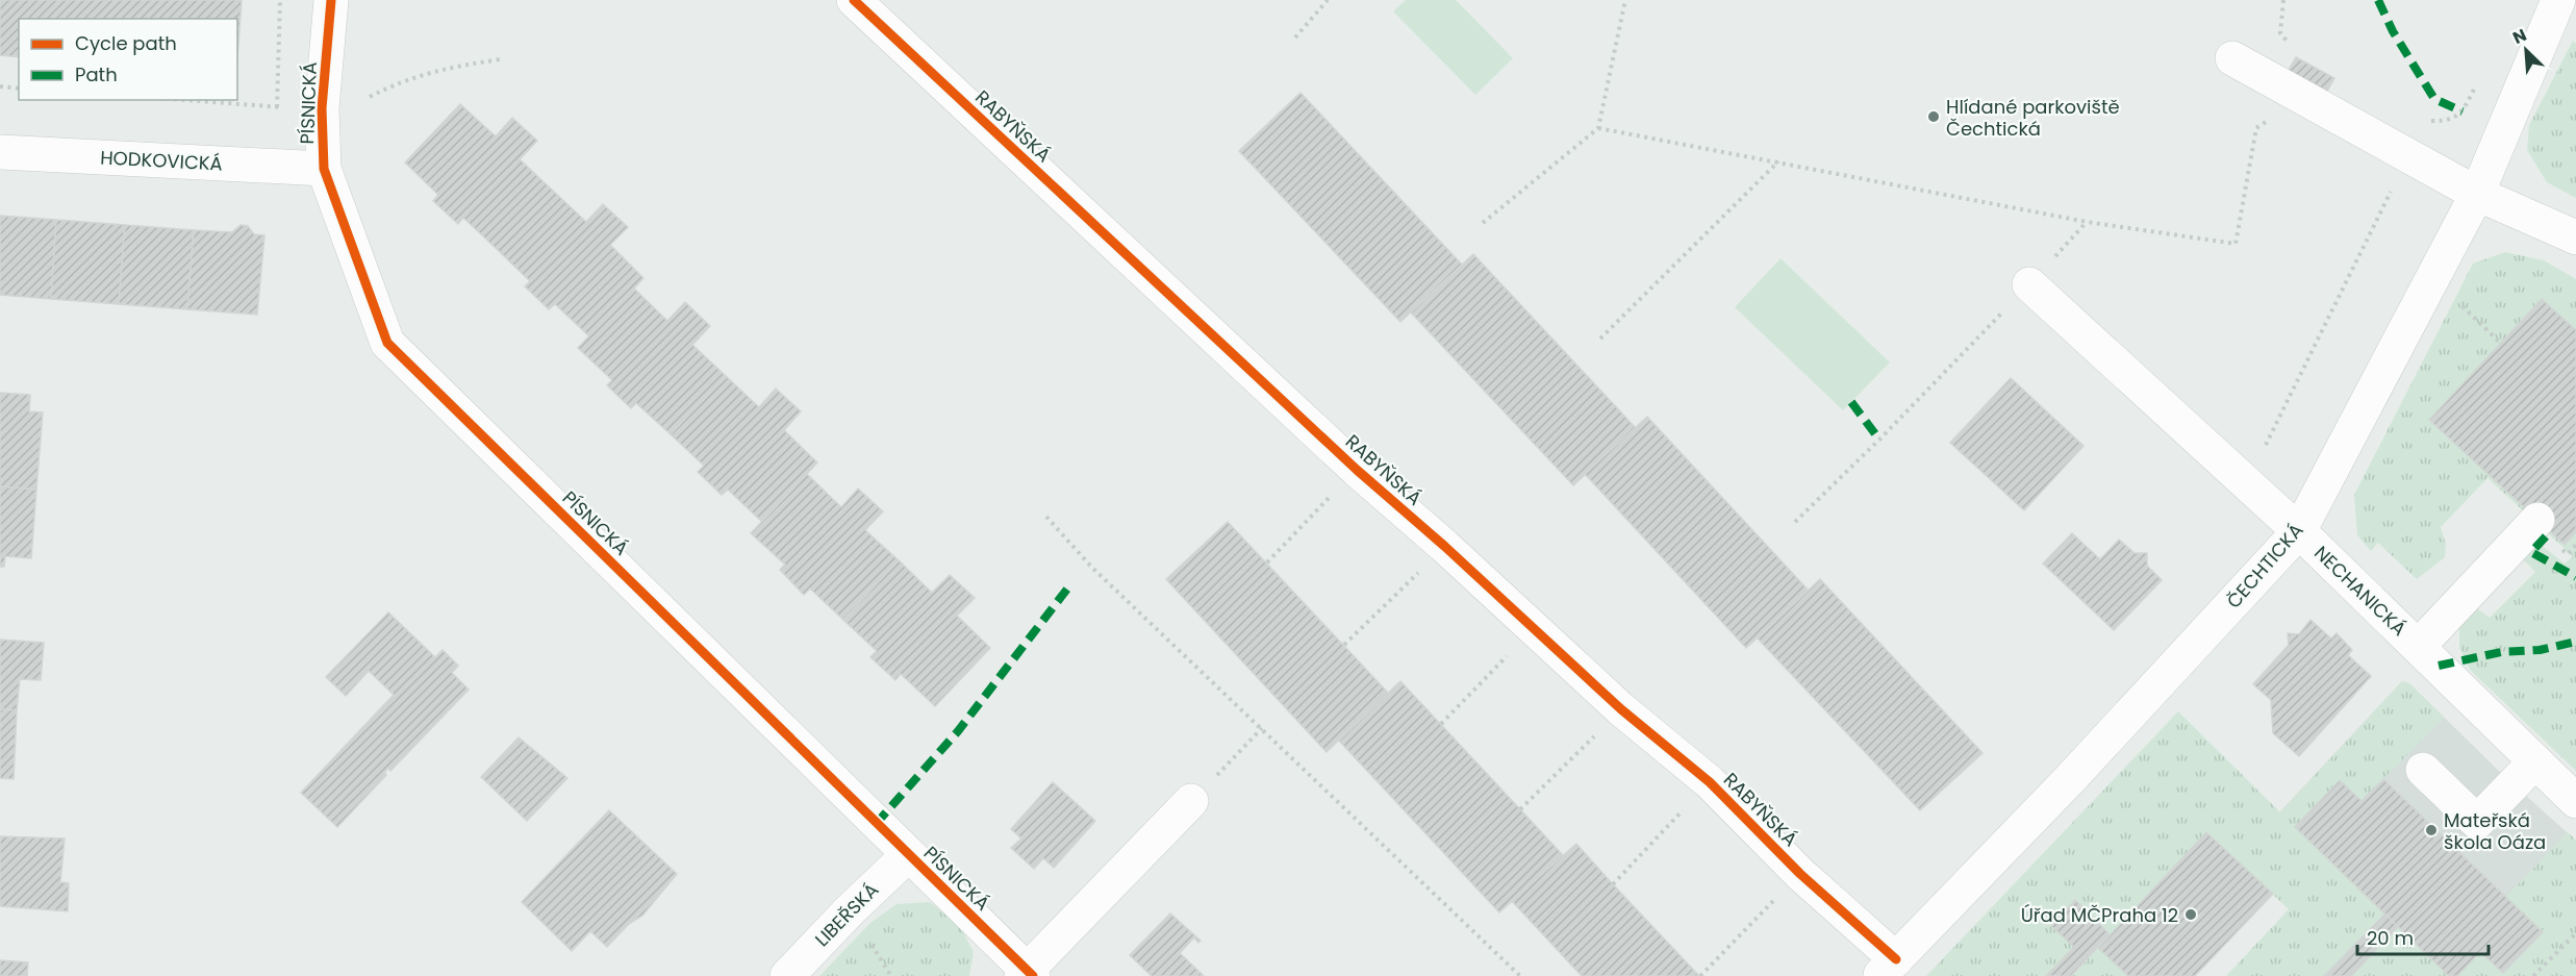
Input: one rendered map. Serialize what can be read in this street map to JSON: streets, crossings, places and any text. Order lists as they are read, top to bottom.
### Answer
{
  "streets": {
    "street": [
      "PÍSNICKÁ",
      "RABYŇSKÁ",
      "HODKOVICKÁ",
      "ČECHTICKÁ",
      "NECHANICKÁ",
      "LIBEŘSKÁ"
    ]
  },
  "crossings": [
    ["PÍSNICKÁ", "HODKOVICKÁ"],
    ["PÍSNICKÁ", "LIBEŘSKÁ"],
    ["RABYŇSKÁ", "ČECHTICKÁ"],
    ["ČECHTICKÁ", "NECHANICKÁ"]
  ],
  "places": ["Hlídané parkoviště Čechtická", "Mateřská škola Oáza", "Úřad MČPraha 12"],
  "legend": ["Cycle path", "Path"],
  "scale_bar": "20 m",
  "north": "top left"
}
